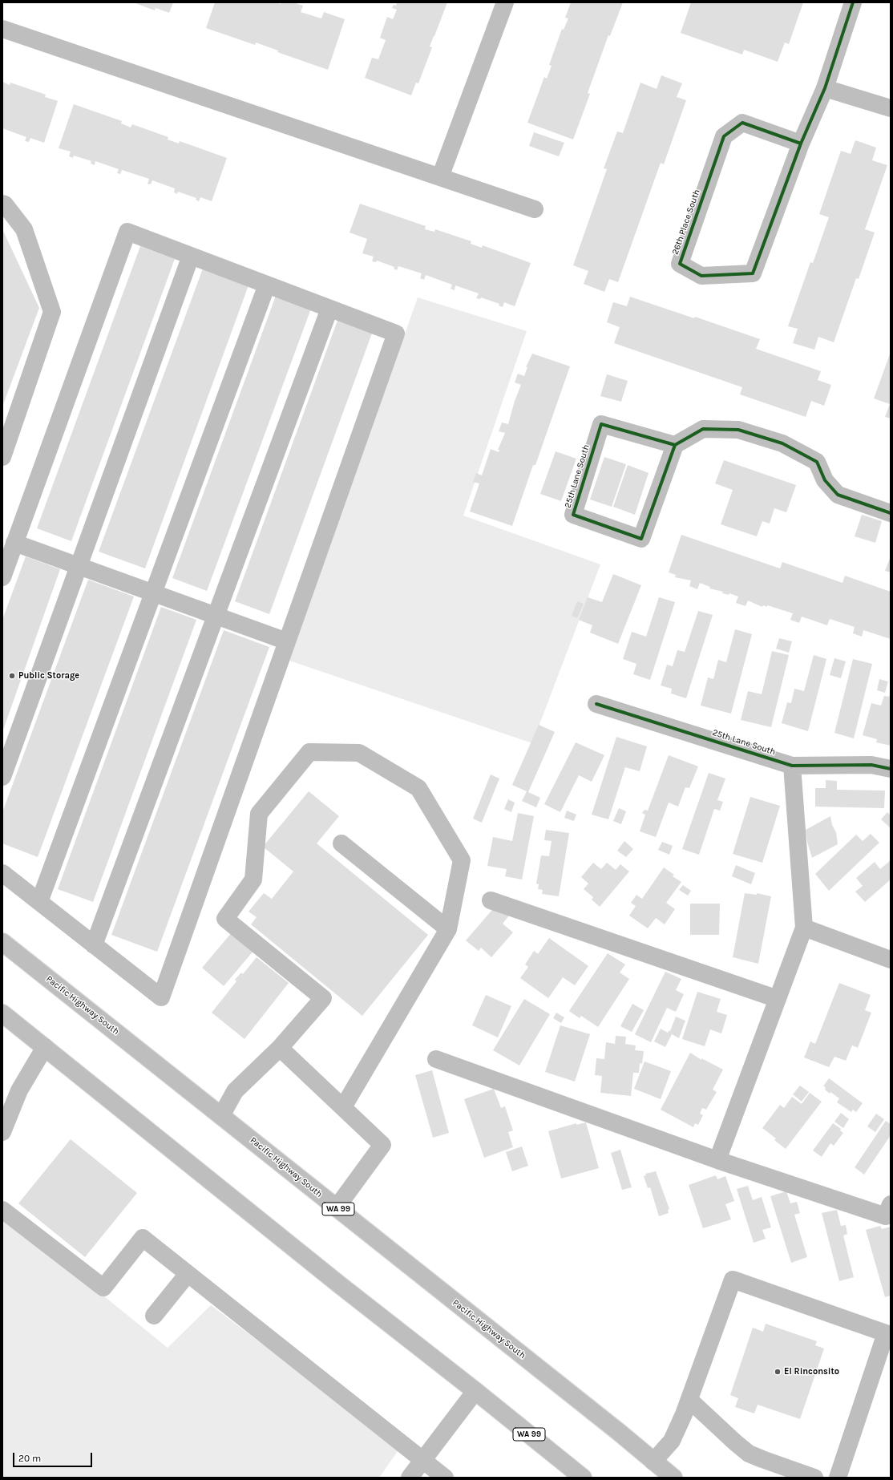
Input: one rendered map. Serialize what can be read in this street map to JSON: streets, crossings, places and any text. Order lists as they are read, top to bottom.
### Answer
{
  "streets": {
    "main road": [
      "26th Place South",
      "25th Lane South",
      "Pacific Highway South",
      "WA 99"
    ]
  },
  "places": ["Public Storage", "El Rinconsito"],
  "scale_bar": "20 m"
}
